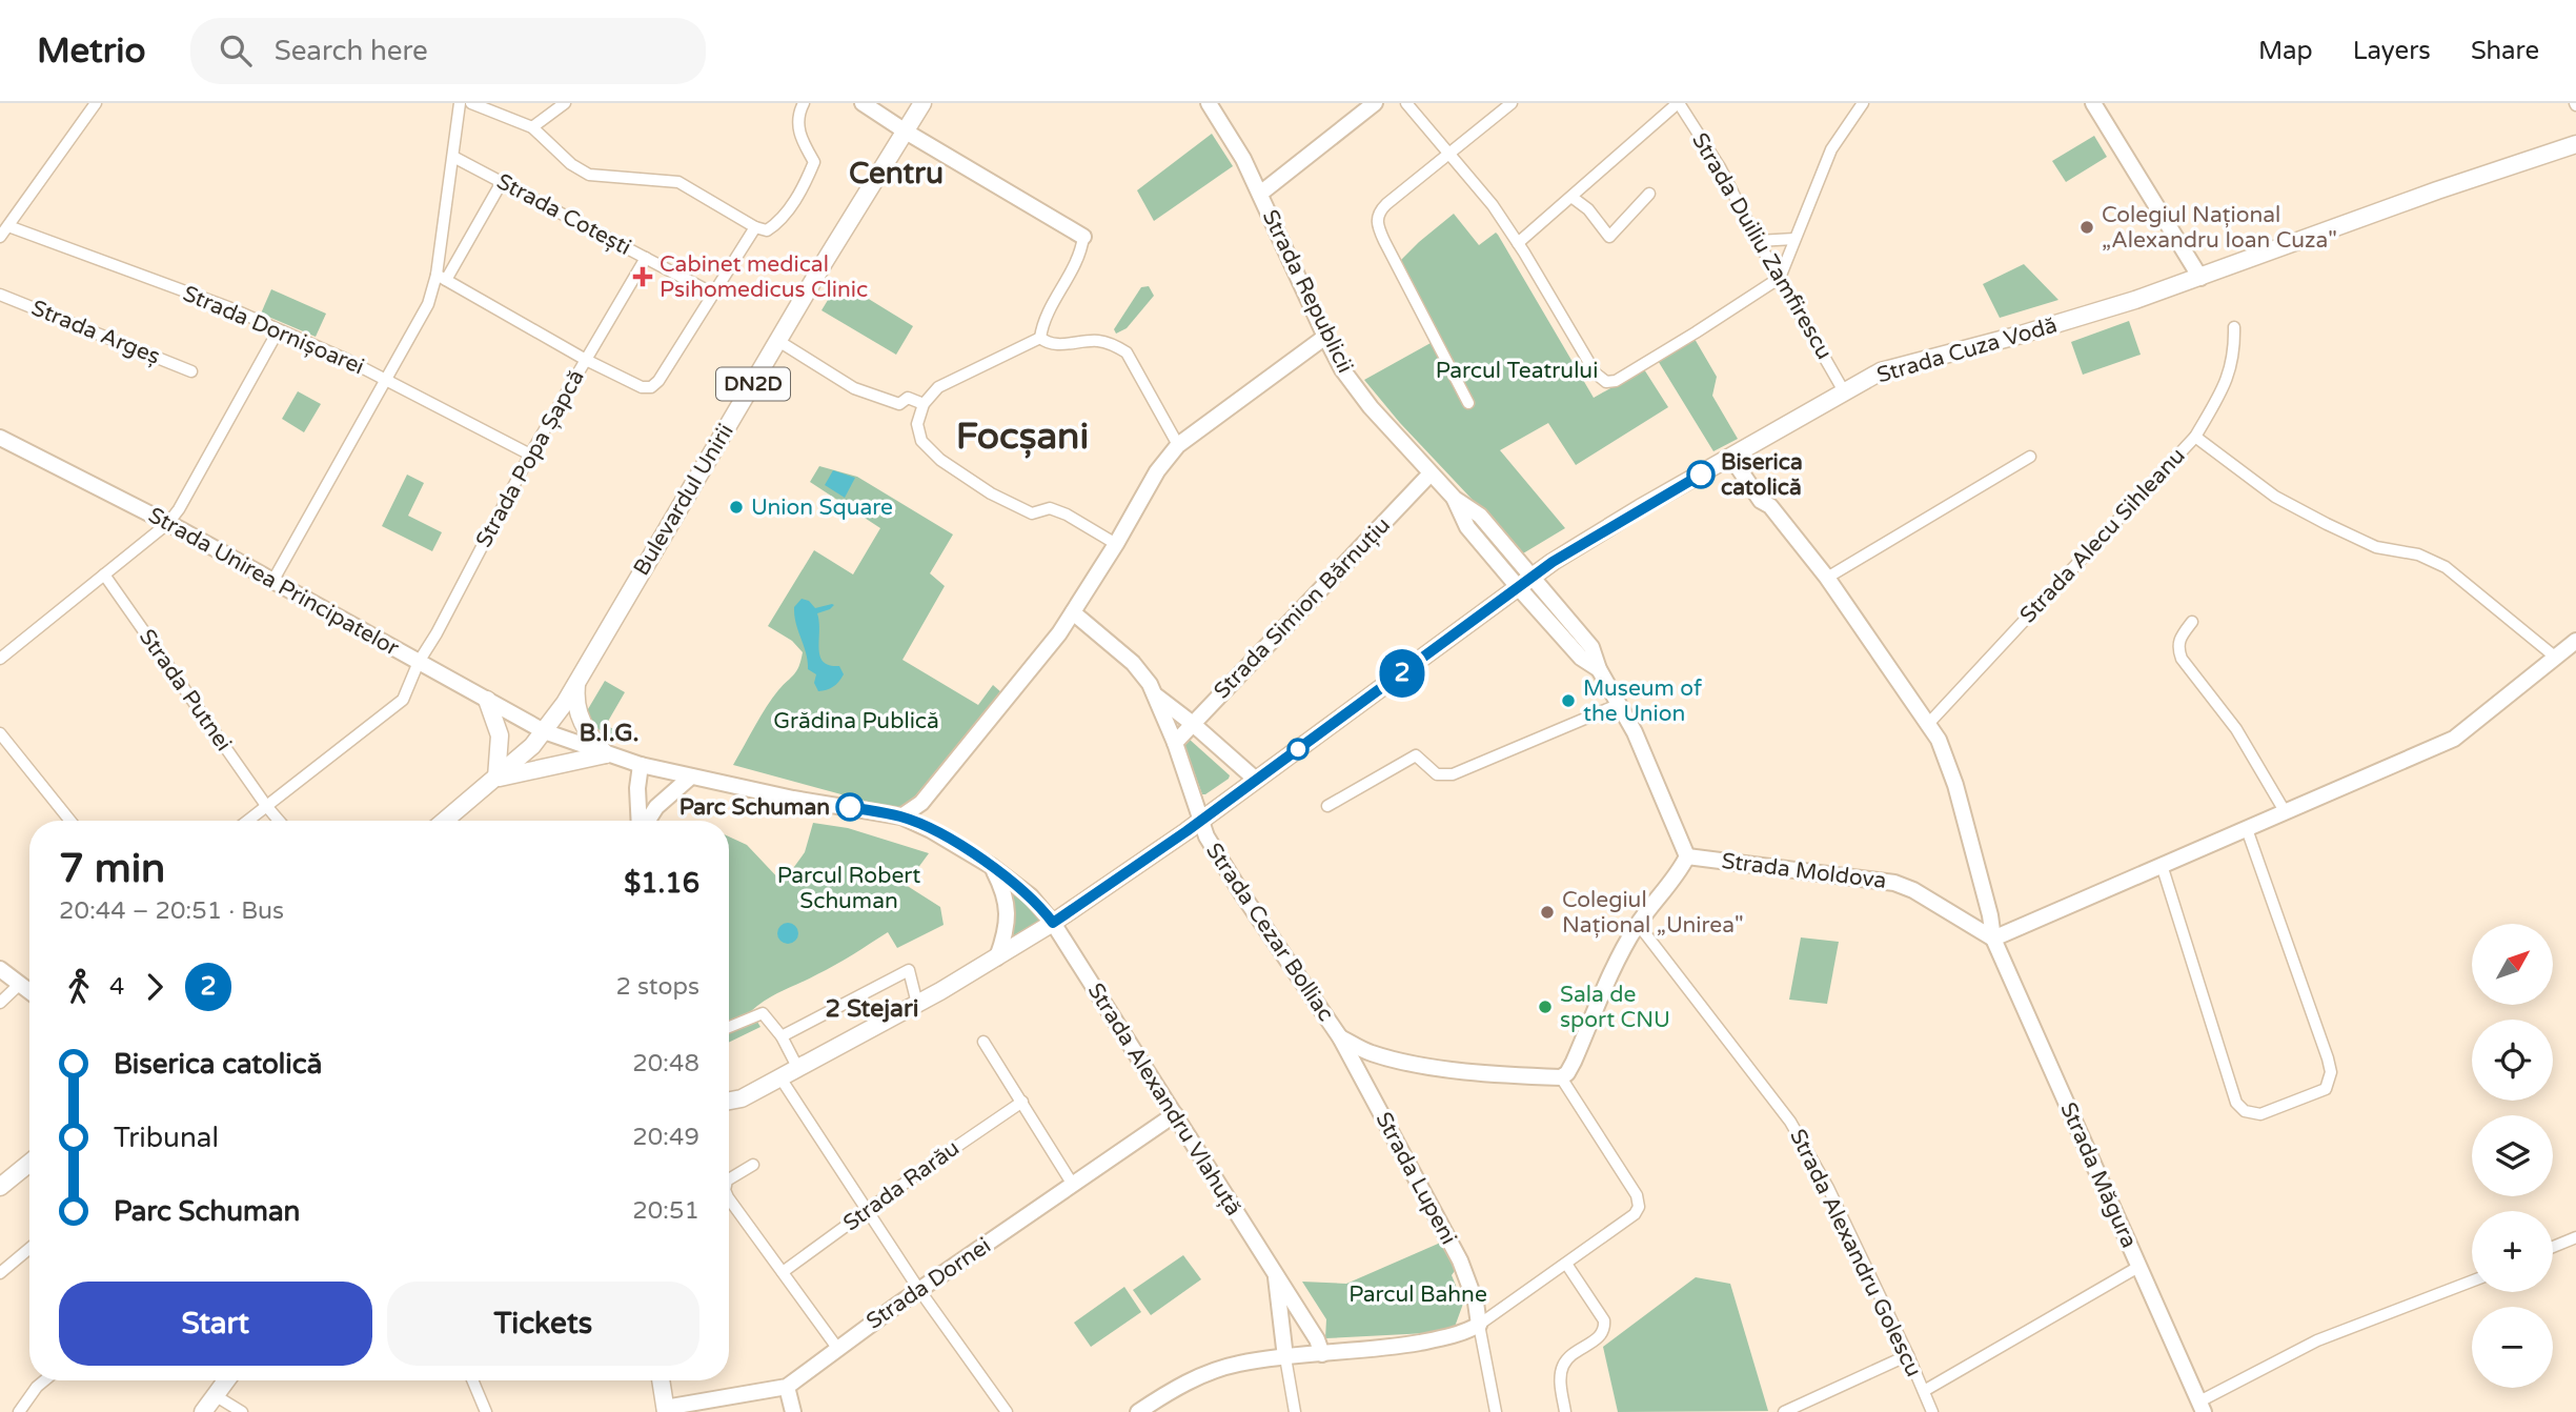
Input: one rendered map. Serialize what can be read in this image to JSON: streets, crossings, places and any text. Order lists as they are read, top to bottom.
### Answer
{
  "streets": {
    "main road": ["Strada Cuza Vodă", "DN2D", "Bulevardul Unirii"],
    "street": [
      "Strada Cotești",
      "Strada Duiliu Zamfirescu",
      "Strada Republicii",
      "Strada Dornișoarei",
      "Strada Argeș",
      "Strada Popa Șapcă",
      "Strada Alecu Sihleanu",
      "Strada Unirea Principatelor",
      "Strada Simion Bărnuțiu",
      "Strada Putnei",
      "Strada Moldova",
      "Strada Cezar Bolliac",
      "Strada Alexandru Vlahuță",
      "Strada Măgura",
      "Strada Lupeni",
      "Strada Rarău",
      "Strada Alexandru Golescu",
      "Strada Dornei"
    ]
  },
  "crossings": [
    ["Strada Cotești", "Strada Popa Șapcă"],
    ["Strada Duiliu Zamfirescu", "Strada Cuza Vodă"],
    ["Strada Republicii", "Strada Cuza Vodă"],
    ["Strada Republicii", "Strada Simion Bărnuțiu"],
    ["Strada Republicii", "Strada Moldova"],
    ["Strada Dornișoarei", "Strada Popa Șapcă"],
    ["Strada Cuza Vodă", "Strada Cezar Bolliac"],
    ["Strada Cuza Vodă", "Strada Alexandru Vlahuță"],
    ["Strada Cuza Vodă", "Strada Măgura"],
    ["Strada Popa Șapcă", "Strada Unirea Principatelor"],
    ["Strada Popa Șapcă", "Strada Putnei"],
    ["Bulevardul Unirii", "Strada Unirea Principatelor"],
    ["Strada Alecu Sihleanu", "Strada Măgura"],
    ["Strada Unirea Principatelor", "Strada Alexandru Vlahuță"],
    ["Strada Simion Bărnuțiu", "Strada Cezar Bolliac"],
    ["Strada Moldova", "Strada Măgura"],
    ["Strada Cezar Bolliac", "Strada Lupeni"],
    ["Strada Alexandru Vlahuță", "Strada Dornei"]
  ],
  "districts": [
    "Centru",
    "Focșani",
    "B.I.G.",
    "2 Stejari"
  ],
  "parks": [
    "Parcul Teatrului",
    "Grădina Publică",
    "Parcul Robert Schuman",
    "Parcul Bahne"
  ],
  "places": {
    "other": [
      "Colegiul Național „Alexandru Ioan Cuza\"",
      "Biserica catolică",
      "Union Square",
      "Museum of the Union",
      "Parc Schuman",
      "Colegiul Național „Unirea\"",
      "Sala de sport CNU"
    ],
    "health": ["Cabinet medical Psihomedicus Clinic"]
  },
  "lines": ["bus line 2"],
  "north": "top right",
  "page": {
    "header": "Metrio",
    "search": "Search here",
    "nav": ["Map", "Layers", "Share"],
    "on_map": "2",
    "heading": ["7 min", "20:44 – 20:51 · Bus", "$1.16"],
    "map_buttons": ["+", "−"],
    "legs": ["4", "2", "2 stops"],
    "list": [
      {
        "name": "Biserica catolică",
        "value": "20:48"
      },
      {
        "name": "Tribunal",
        "value": "20:49"
      },
      {
        "name": "Parc Schuman",
        "value": "20:51"
      }
    ],
    "buttons": ["Start", "Tickets"]
  }
}
